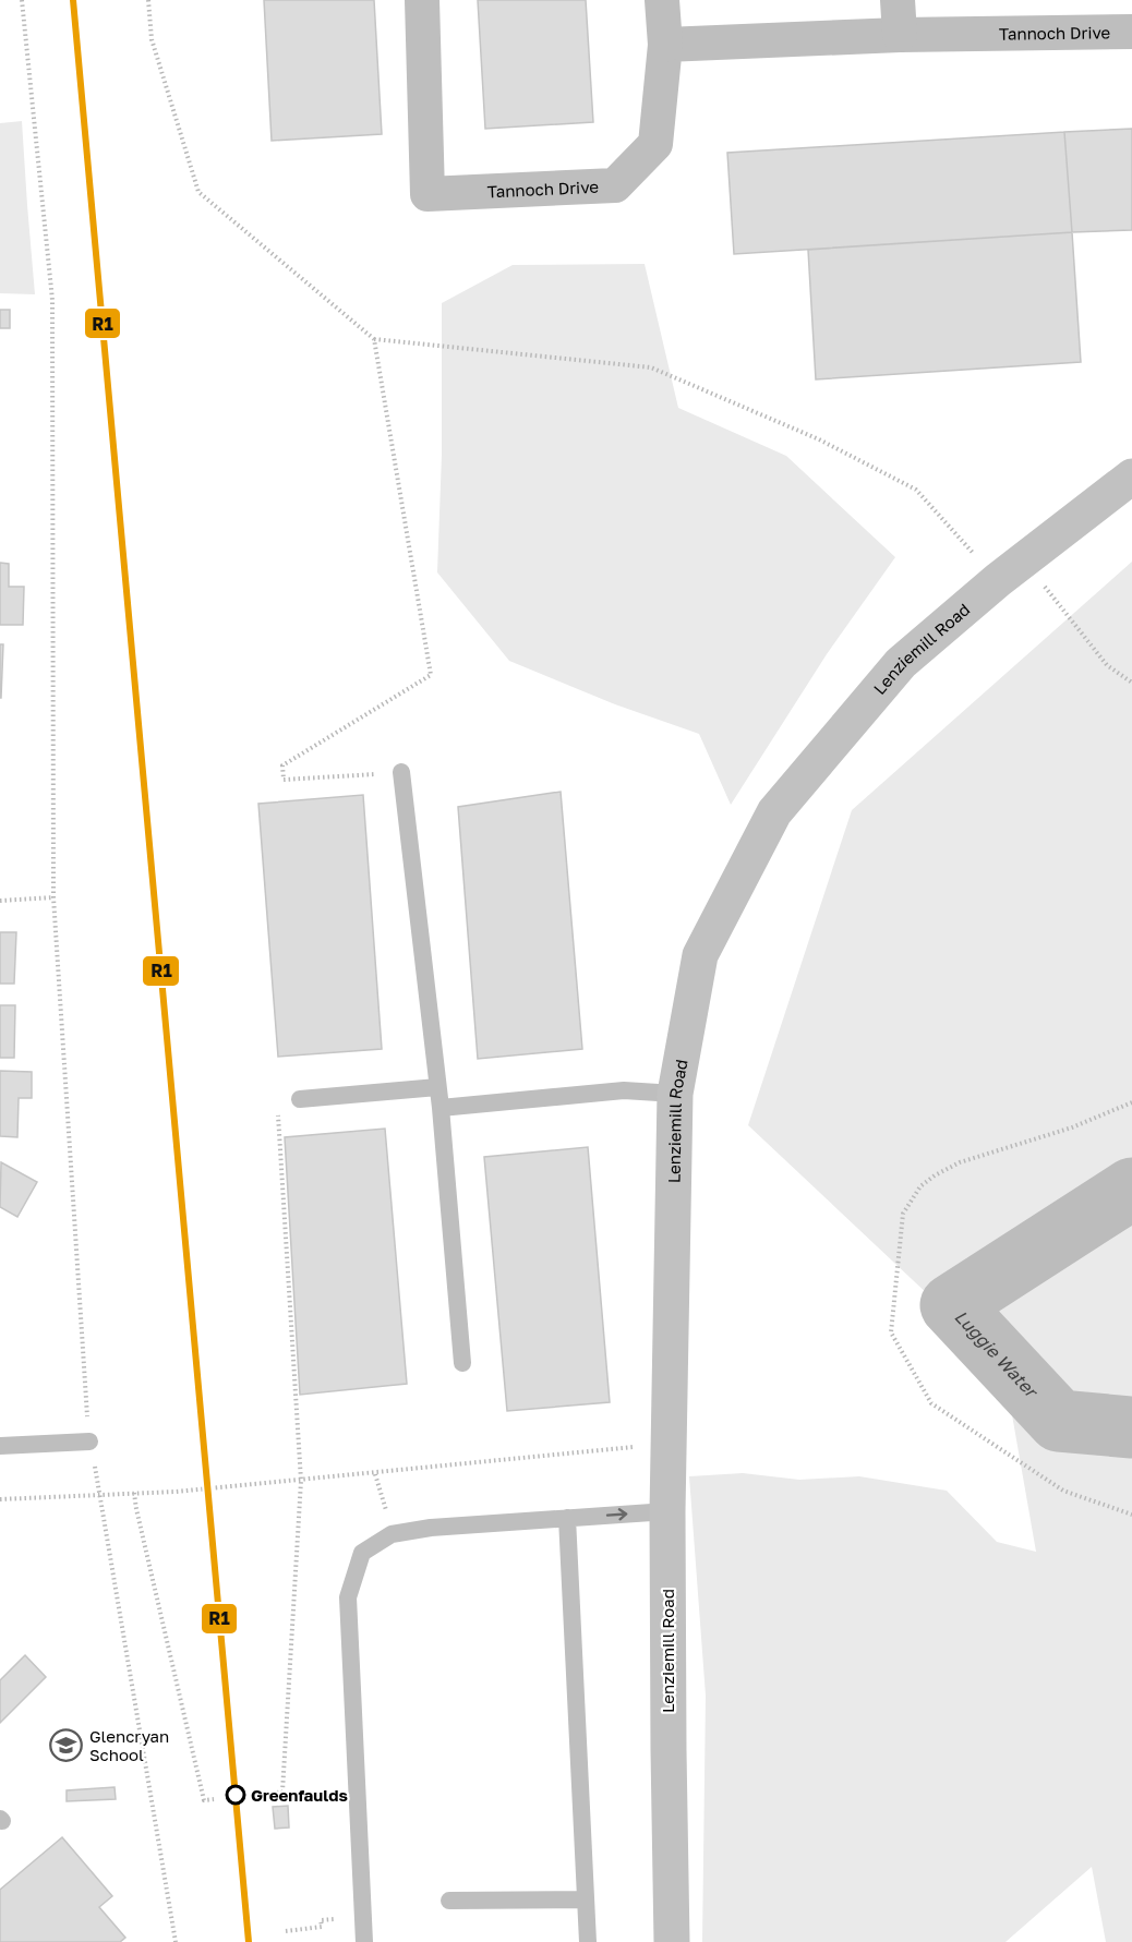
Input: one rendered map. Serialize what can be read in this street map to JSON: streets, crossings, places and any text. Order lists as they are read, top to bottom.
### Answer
{
  "streets": {
    "main road": ["Lenziemill Road"],
    "street": ["Tannoch Drive"]
  },
  "water": ["Luggie Water"],
  "places": {
    "school or university": ["Glencryan School"],
    "other": ["Greenfaulds"]
  },
  "lines": ["transit line R1"]
}
